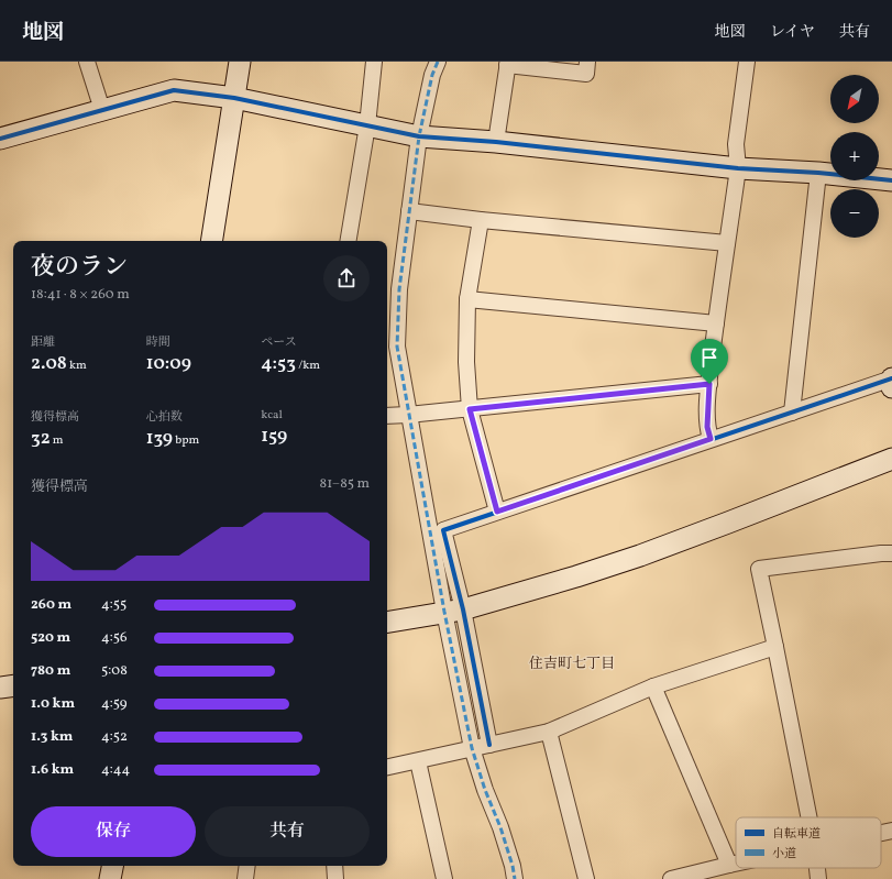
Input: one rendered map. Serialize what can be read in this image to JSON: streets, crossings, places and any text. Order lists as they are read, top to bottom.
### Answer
{
  "districts": ["住吉町七丁目"],
  "legend": ["自転車道", "小道"],
  "north": "bottom left",
  "page": {
    "header": "地図",
    "nav": ["地図", "レイヤ", "共有"],
    "map_buttons": ["+", "−"],
    "heading": ["夜のラン", "18:41 · 8 × 260 m"],
    "stats": [
      ["距離", "2.08 km"],
      ["時間", "10:09"],
      ["ペース", "4:53 /km"],
      ["獲得標高", "32 m"],
      ["心拍数", "139 bpm"],
      ["kcal", "159"]
    ],
    "chart": ["獲得標高", "81–85 m"],
    "list": [
      {
        "name": "260 m",
        "note": "4:55"
      },
      {
        "name": "520 m",
        "note": "4:56"
      },
      {
        "name": "780 m",
        "note": "5:08"
      },
      {
        "name": "1.0 km",
        "note": "4:59"
      },
      {
        "name": "1.3 km",
        "note": "4:52"
      },
      {
        "name": "1.6 km",
        "note": "4:44"
      }
    ],
    "buttons": ["保存", "共有"]
  }
}
